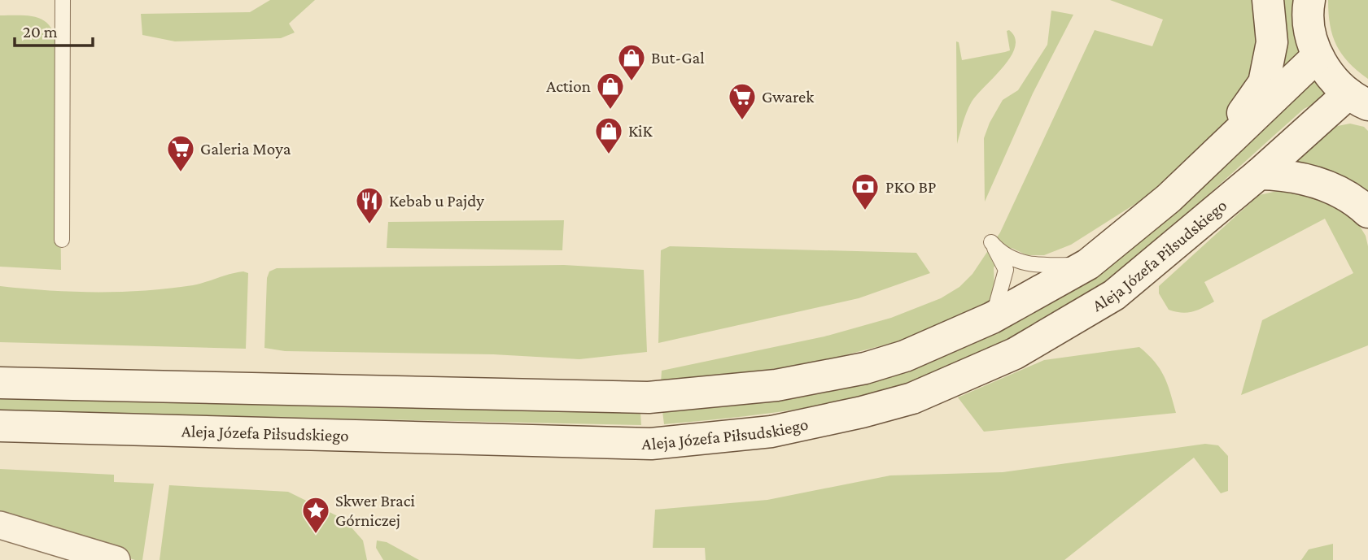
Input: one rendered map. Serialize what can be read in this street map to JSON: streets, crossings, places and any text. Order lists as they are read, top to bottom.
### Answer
{
  "streets": {
    "main road": ["Aleja Józefa Piłsudskiego"]
  },
  "places": {
    "shop": ["But-Gal", "Action", "KiK"],
    "supermarket": ["Gwarek", "Galeria Moya"],
    "bank": ["PKO BP"],
    "restaurant": ["Kebab u Pajdy"],
    "place": ["Skwer Braci Górniczej"]
  },
  "scale_bar": "20 m"
}
